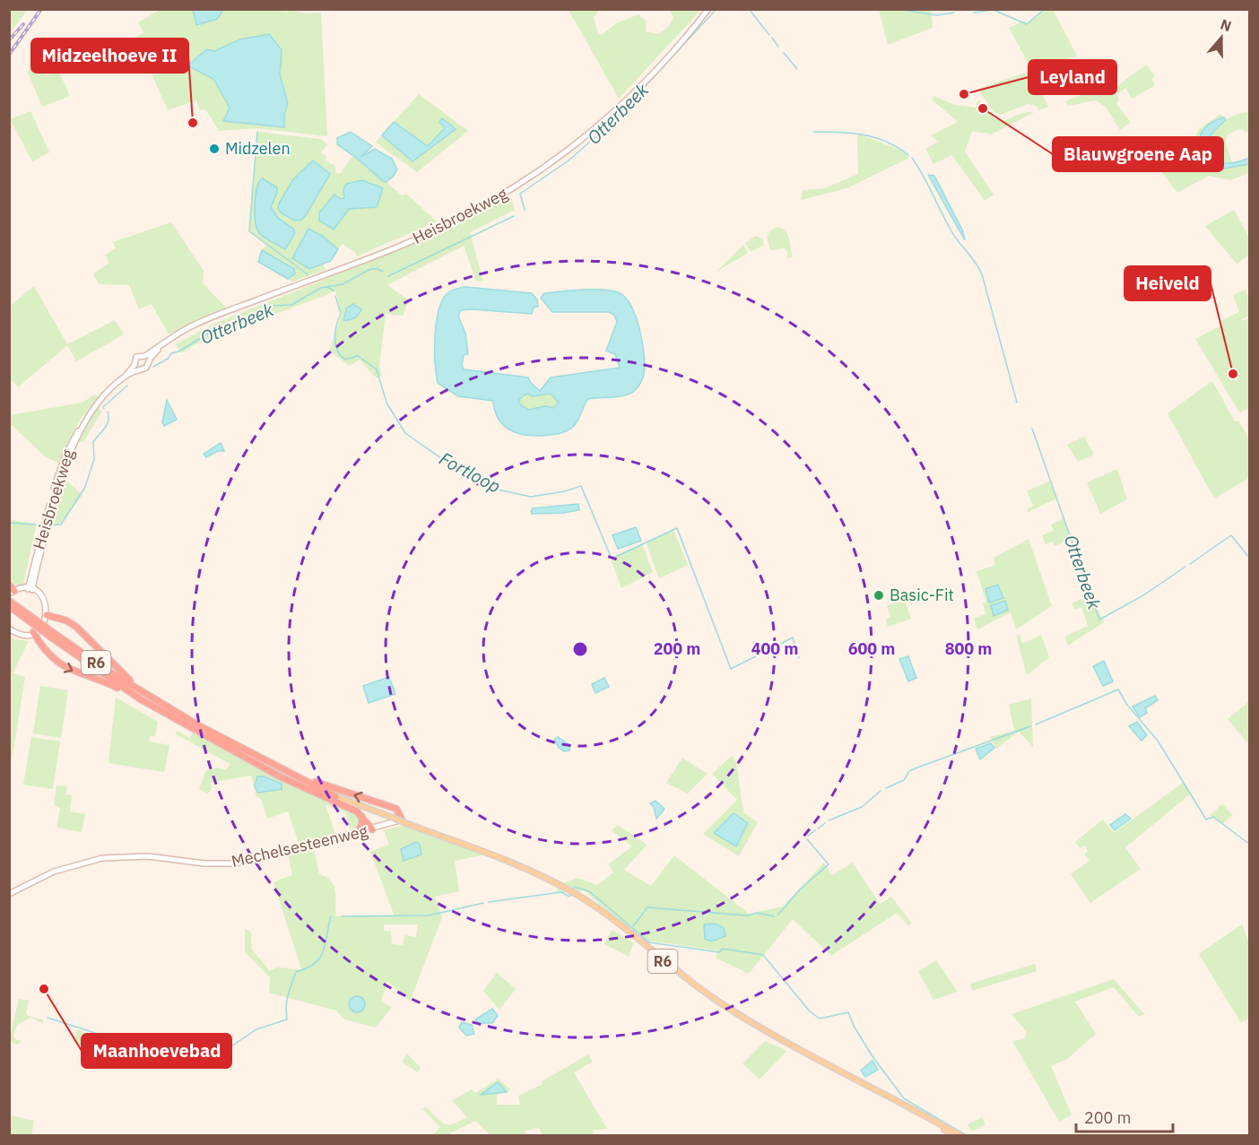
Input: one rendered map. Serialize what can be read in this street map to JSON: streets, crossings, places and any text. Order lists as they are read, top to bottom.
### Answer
{
  "streets": {
    "highway": ["R6"],
    "main road": ["Heisbroekweg", "Mechelsesteenweg"]
  },
  "water": ["Otterbeek", "Fortloop"],
  "places": [
    "Leyland",
    "Blauwgroene Aap",
    "Midzeelhoeve II",
    "Midzelen",
    "Heiveld",
    "Basic-Fit",
    "Maanhoevebad"
  ],
  "scale_bar": "200 m",
  "north": "top",
  "rings": [
    "200 m",
    "400 m",
    "600 m",
    "800 m"
  ]
}
